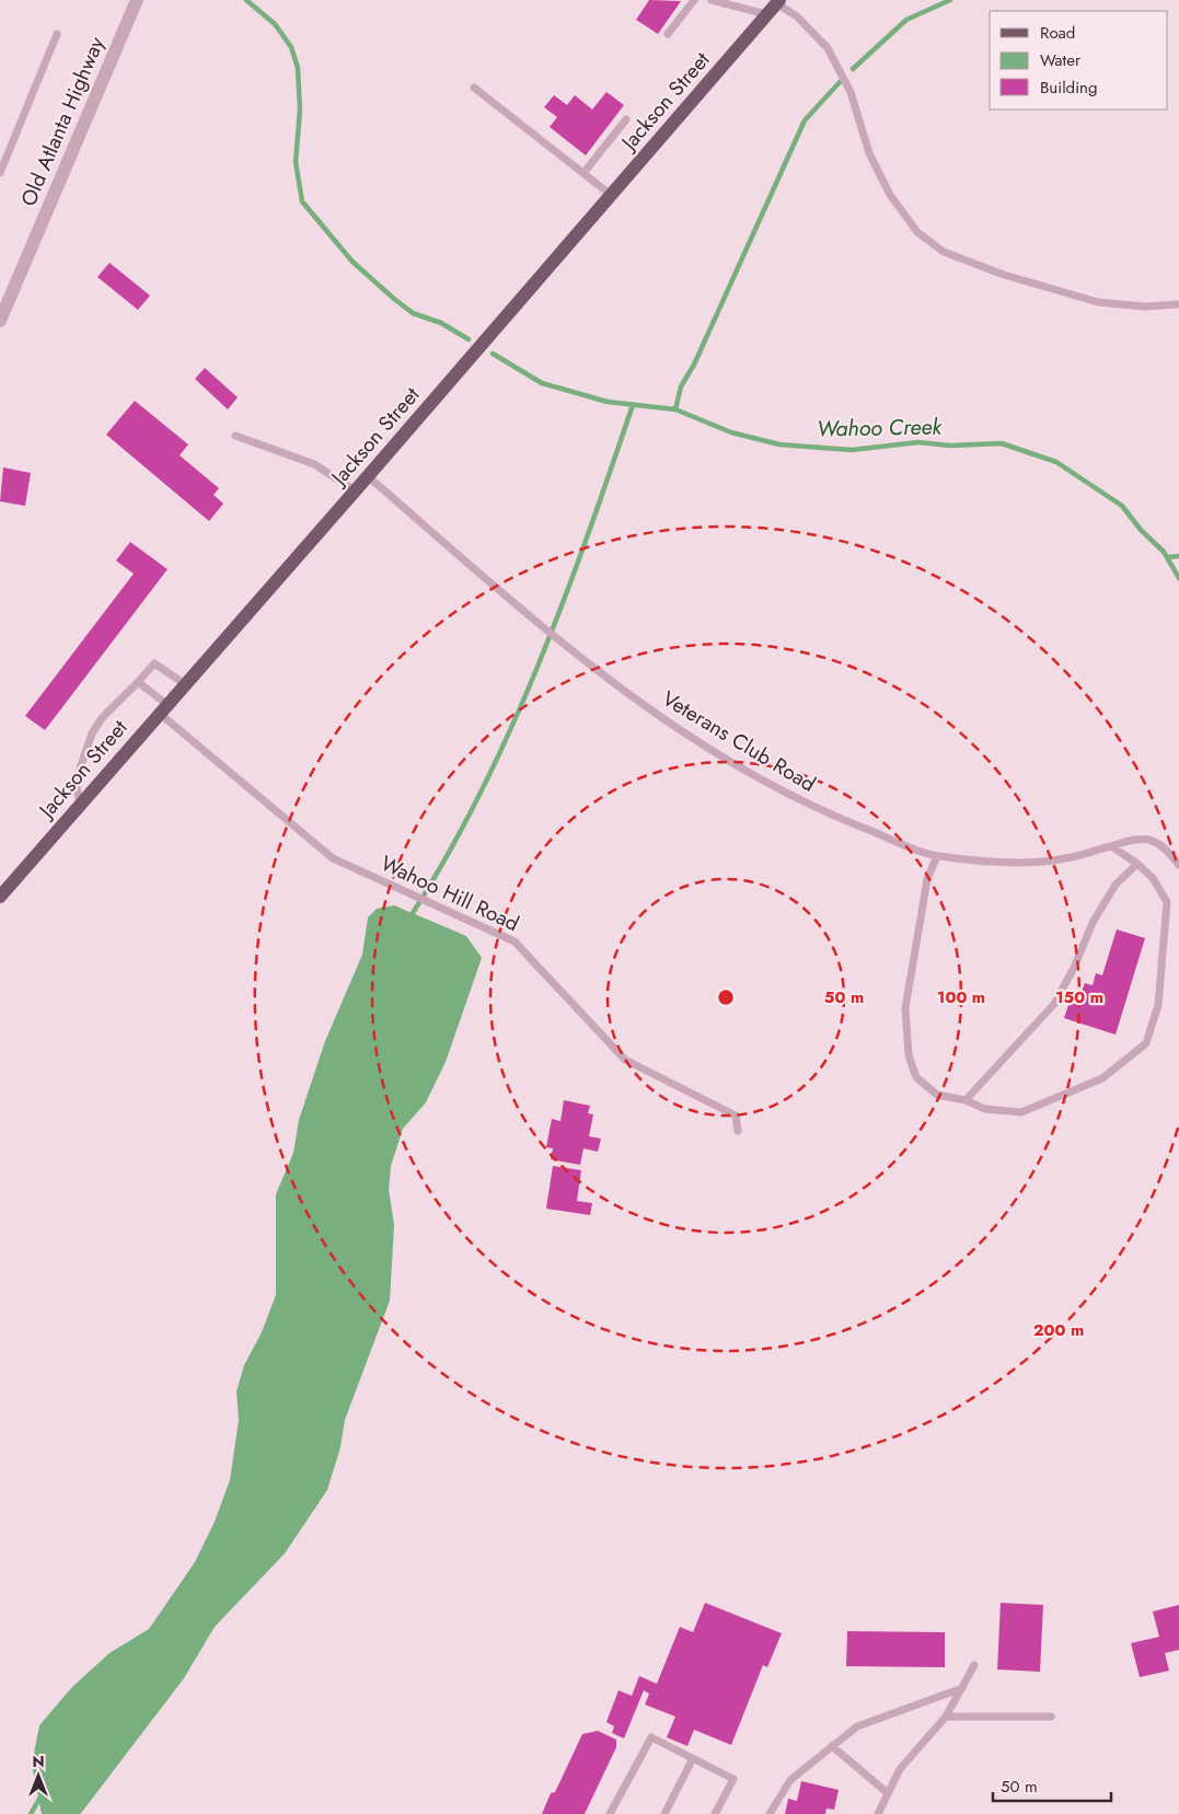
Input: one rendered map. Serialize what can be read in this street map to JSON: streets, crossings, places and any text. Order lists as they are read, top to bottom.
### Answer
{
  "streets": {
    "main road": ["Jackson Street"],
    "street": ["Old Atlanta Highway"],
    "lane": ["Veterans Club Road", "Wahoo Hill Road"]
  },
  "crossings": [
    ["Jackson Street", "Veterans Club Road"],
    ["Jackson Street", "Wahoo Hill Road"]
  ],
  "water": ["Wahoo Creek"],
  "legend": ["Road", "Water", "Building"],
  "scale_bar": "50 m",
  "north": "top",
  "rings": [
    "50 m",
    "100 m",
    "150 m",
    "200 m"
  ]
}
